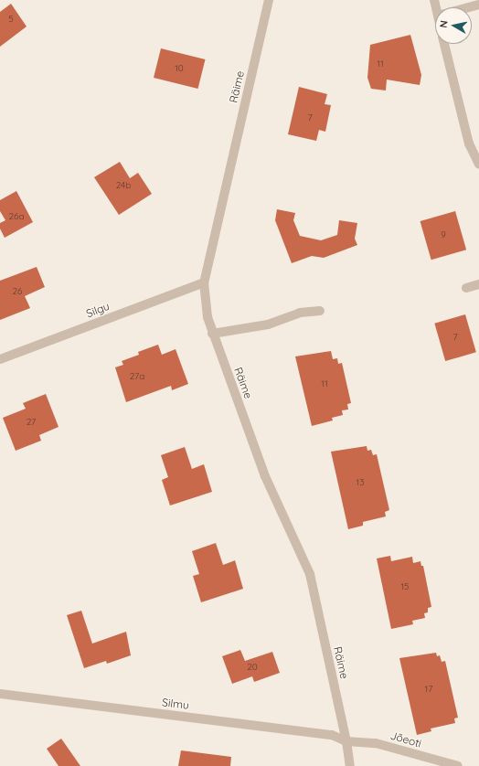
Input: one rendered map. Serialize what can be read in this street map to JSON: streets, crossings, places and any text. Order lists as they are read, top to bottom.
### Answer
{
  "streets": {
    "street": [
      "Räime",
      "Silgu",
      "Silmu",
      "Jõeoti"
    ]
  },
  "crossings": [
    ["Räime", "Silgu"],
    ["Räime", "Silmu"],
    ["Räime", "Jõeoti"],
    ["Silmu", "Jõeoti"]
  ],
  "house_numbers": [
    "5",
    "11",
    "10",
    "7",
    "24b",
    "26a",
    "9",
    "26",
    "7",
    "27a",
    "11",
    "27",
    "13",
    "15",
    "20",
    "17"
  ],
  "north": "left"
}
